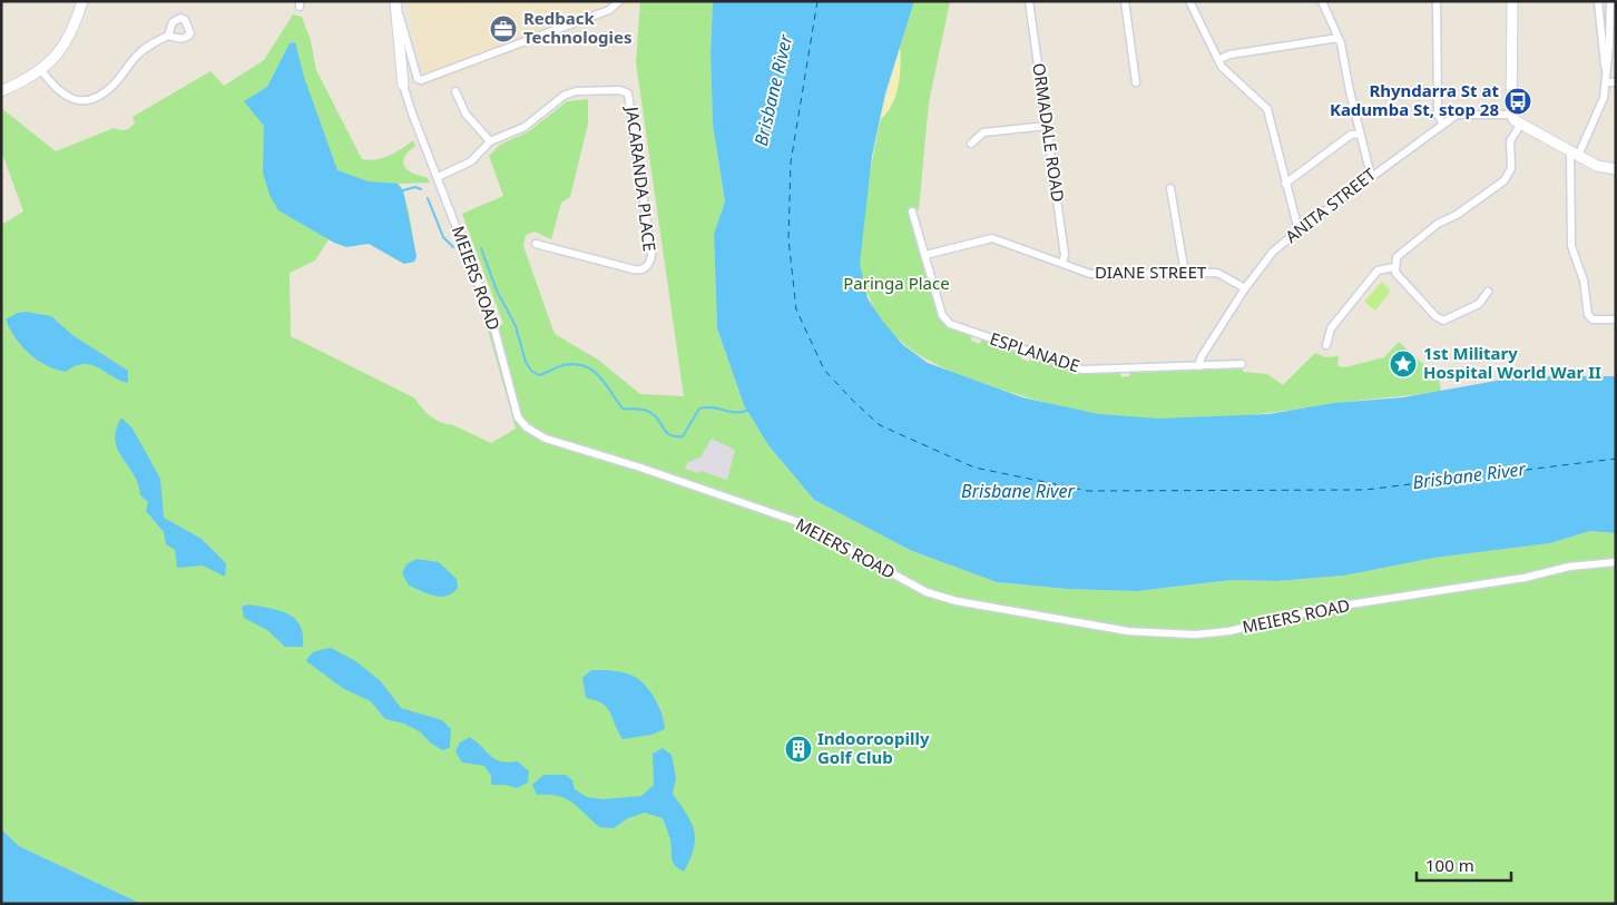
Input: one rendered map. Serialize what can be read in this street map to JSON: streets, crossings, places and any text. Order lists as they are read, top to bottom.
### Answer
{
  "streets": {
    "street": [
      "ORMADALE ROAD",
      "JACARANDA PLACE",
      "ANITA STREET",
      "DIANE STREET",
      "MEIERS ROAD",
      "ESPLANADE"
    ]
  },
  "crossings": [
    ["ORMADALE ROAD", "DIANE STREET"],
    ["JACARANDA PLACE", "MEIERS ROAD"],
    ["ANITA STREET", "DIANE STREET"],
    ["ANITA STREET", "ESPLANADE"],
    ["DIANE STREET", "ESPLANADE"]
  ],
  "water": ["Brisbane River"],
  "parks": ["Paringa Place"],
  "places": {
    "office": ["Redback Technologies"],
    "bus stop": ["Rhyndarra St at Kadumba St, stop 28"],
    "place": ["1st Military Hospital World War II"],
    "building": ["Indooroopilly Golf Club"]
  },
  "scale_bar": "100 m"
}
